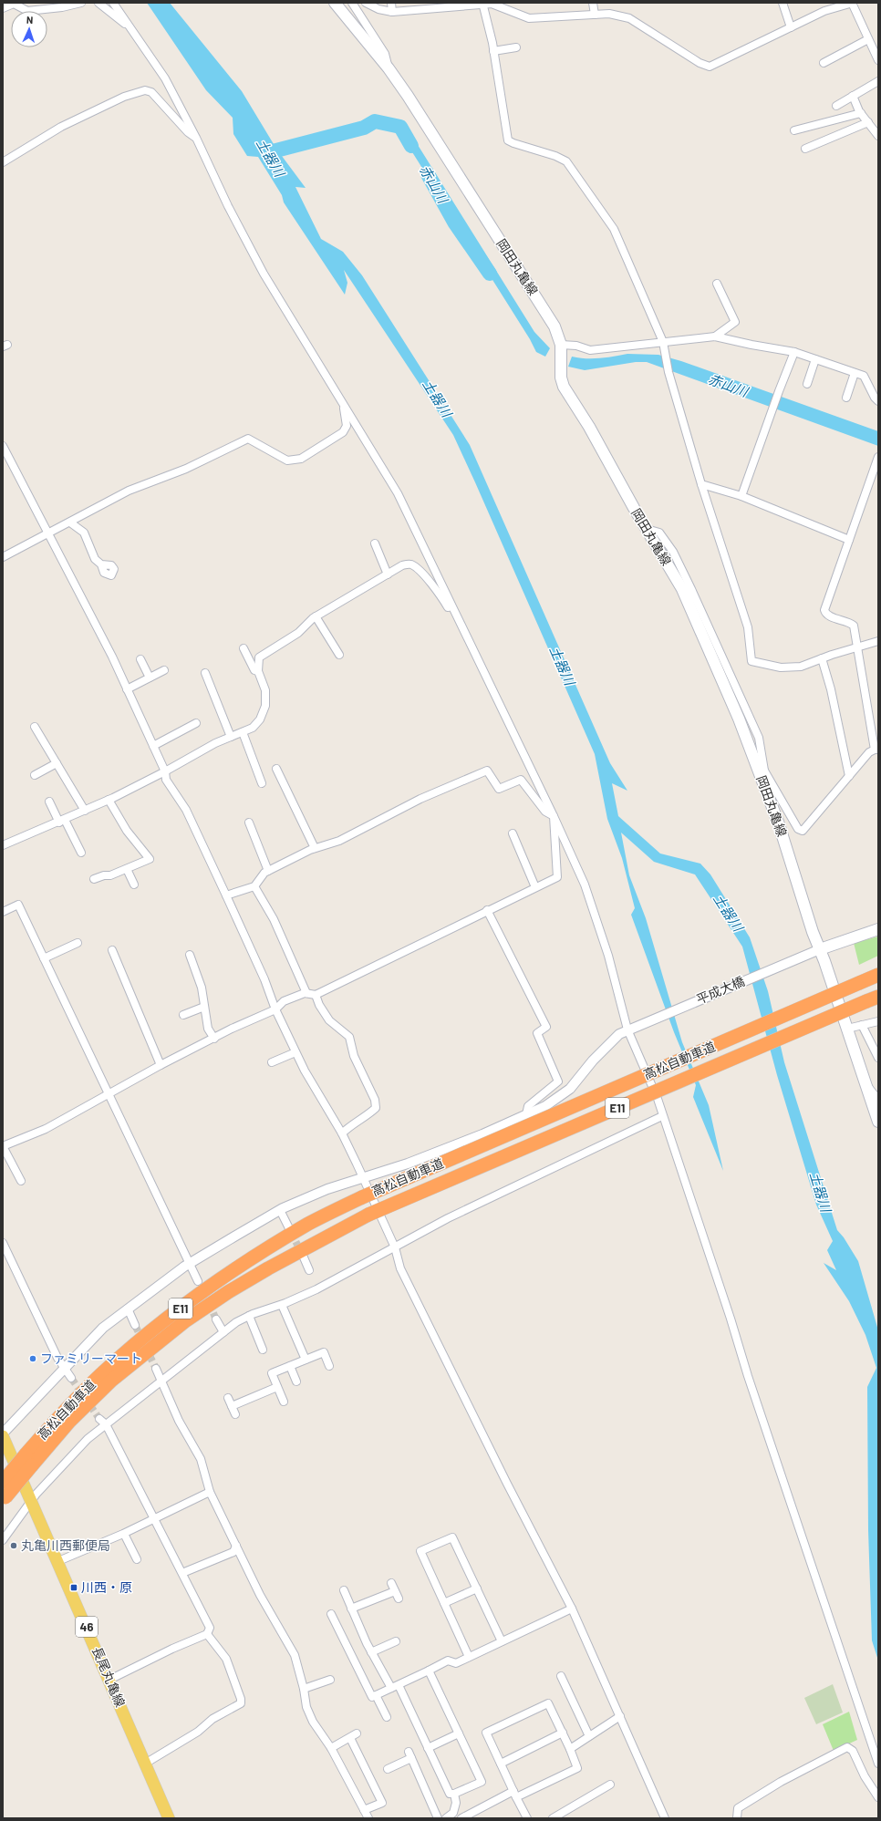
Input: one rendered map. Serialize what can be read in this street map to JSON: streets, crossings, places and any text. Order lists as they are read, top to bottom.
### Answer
{
  "streets": {
    "highway": ["高松自動車道", "E11"],
    "main road": ["岡田丸亀線", "46", "長尾丸亀線"],
    "street": ["平成大橋"]
  },
  "crossings": [
    ["岡田丸亀線", "平成大橋"],
    ["平成大橋", "長尾丸亀線"]
  ],
  "water": ["土器川", "赤山川"],
  "places": {
    "other": ["ファミリーマート", "丸亀川西郵便局"],
    "transit": ["川西・原"]
  },
  "north": "top"
}
